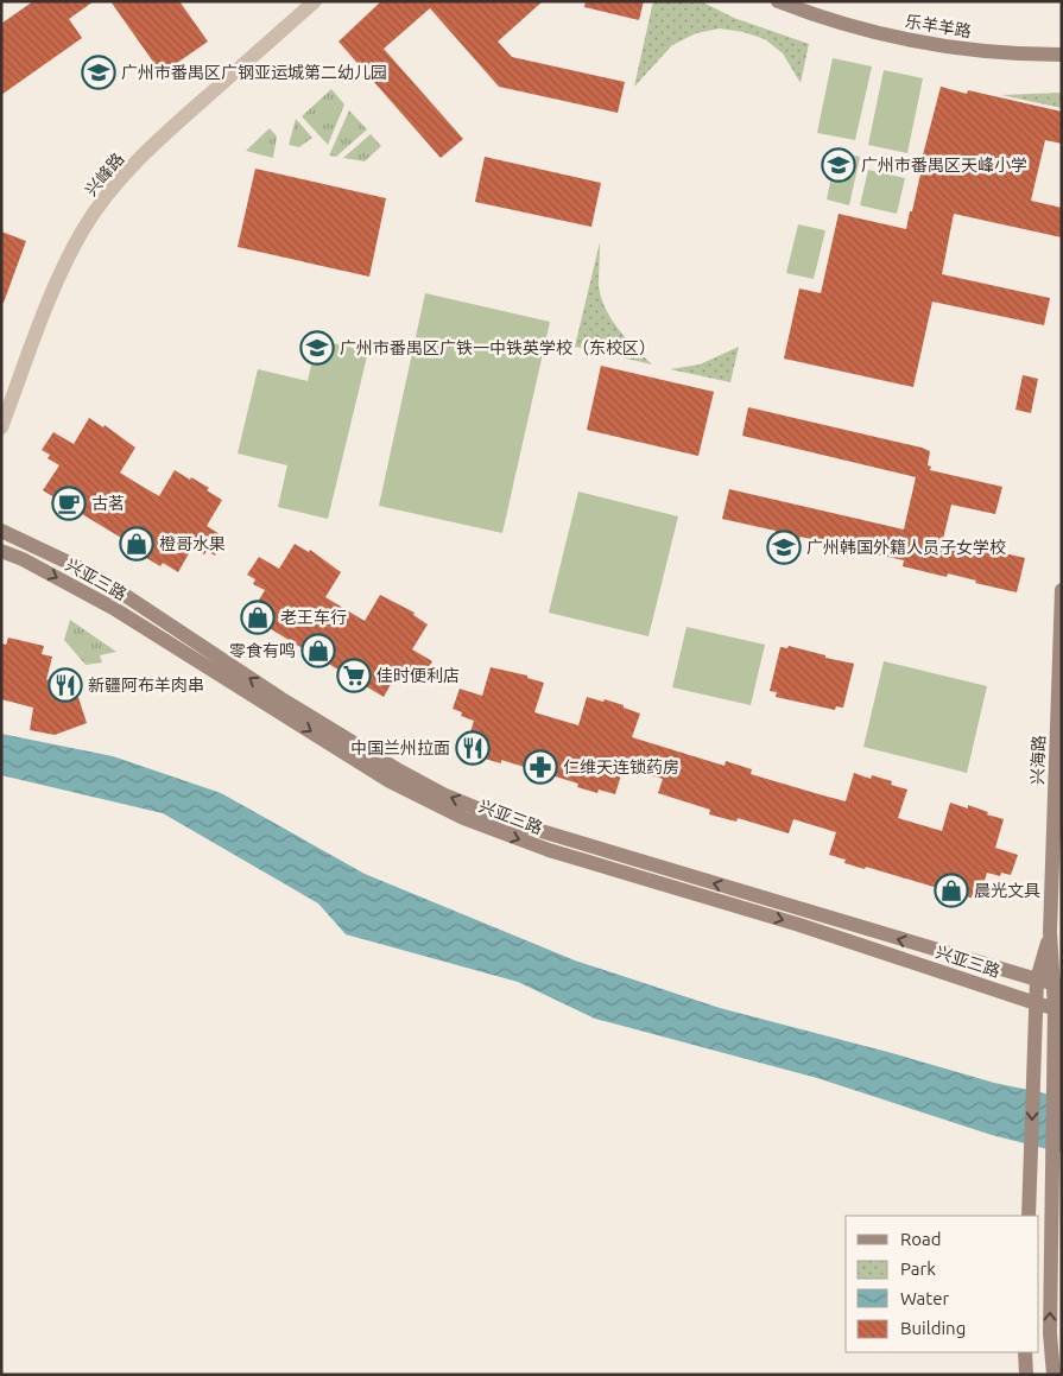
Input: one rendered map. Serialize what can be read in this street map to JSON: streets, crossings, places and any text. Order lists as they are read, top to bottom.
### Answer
{
  "streets": {
    "street": [
      "乐羊羊路",
      "兴峰路",
      "兴亚三路",
      "兴海路"
    ]
  },
  "places": {
    "school or university": [
      "广州市番禺区广钢亚运城第二幼儿园",
      "广州市番禺区天峰小学",
      "广州市番禺区广铁一中铁英学校（东校区）",
      "广州韩国外籍人员子女学校"
    ],
    "cafe": ["古茗"],
    "shop": [
      "橙哥水果",
      "老王车行",
      "零食有鸣",
      "晨光文具"
    ],
    "supermarket": ["佳时便利店"],
    "restaurant": ["新疆阿布羊肉串", "中国兰州拉面"],
    "pharmacy": ["仁维天连锁药房"]
  },
  "legend": [
    "Road",
    "Park",
    "Water",
    "Building"
  ]
}
